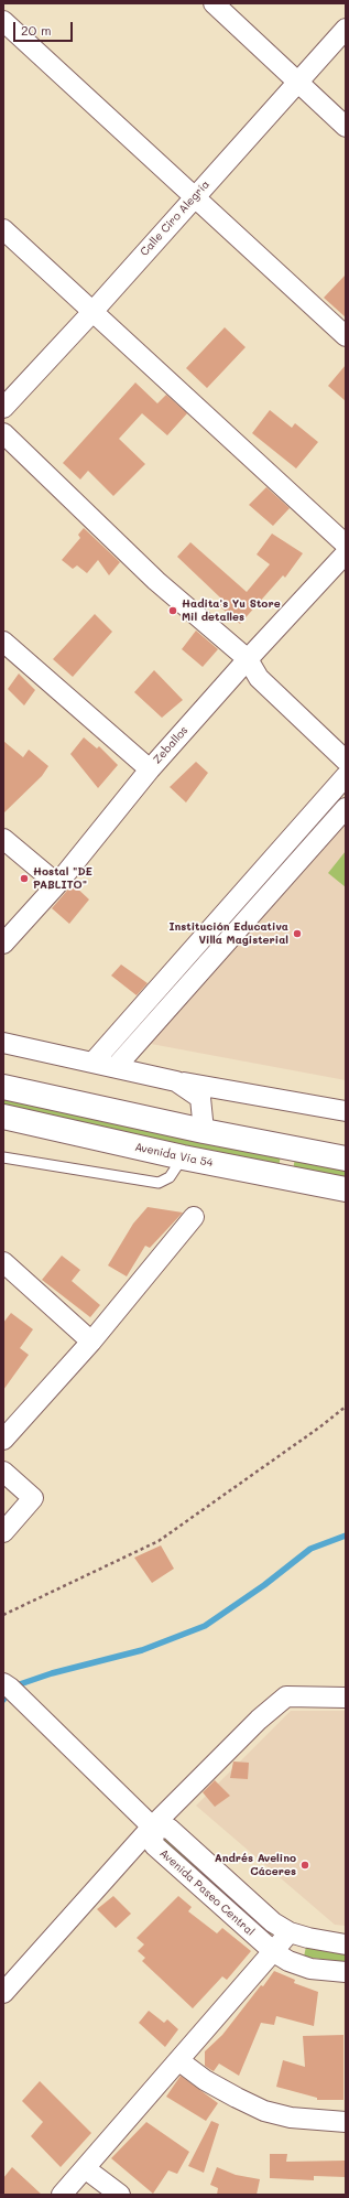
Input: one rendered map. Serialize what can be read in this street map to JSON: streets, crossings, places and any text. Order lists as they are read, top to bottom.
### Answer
{
  "streets": {
    "main road": ["Avenida Vía 54"],
    "street": ["Calle Ciro Alegría", "Zeballos", "Avenida Paseo Central"]
  },
  "places": [
    "Hadita's Yu Store Mil detalles",
    "Hostal \"DE PABLITO\"",
    "Institución Educativa Villa Magisterial",
    "Andrés Avelino Cáceres"
  ],
  "scale_bar": "20 m"
}
